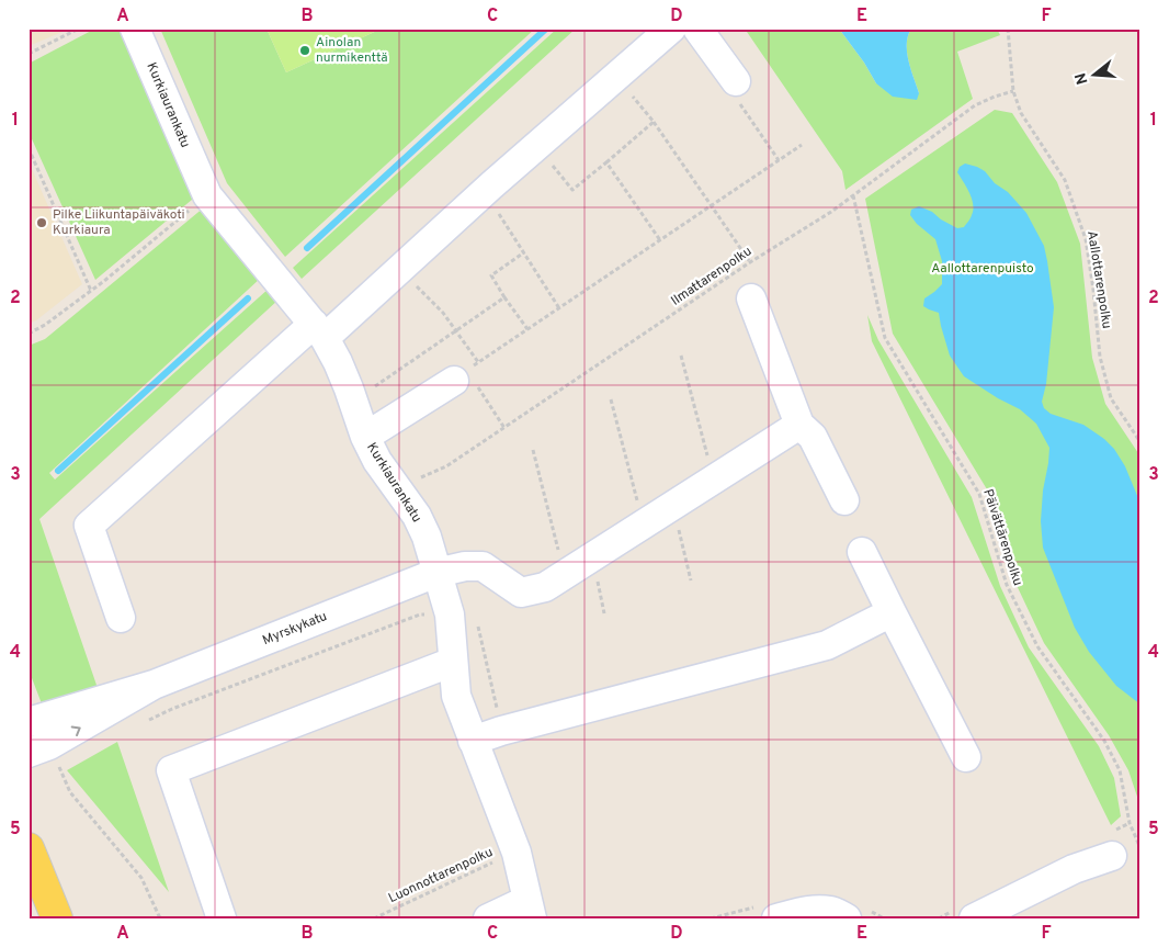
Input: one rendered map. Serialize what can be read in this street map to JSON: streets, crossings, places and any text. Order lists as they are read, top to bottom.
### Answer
{
  "streets": {
    "street": ["Kurkiaurankatu", "Myrskykatu"],
    "path": [
      "Ilmattarenpolku",
      "Aallottarenpolku",
      "Päivättärenpolku",
      "Luonnottarenpolku"
    ]
  },
  "crossings": [
    ["Kurkiaurankatu", "Myrskykatu"],
    ["Kurkiaurankatu", "Luonnottarenpolku"],
    ["Ilmattarenpolku", "Aallottarenpolku"],
    ["Ilmattarenpolku", "Päivättärenpolku"]
  ],
  "parks": ["Aallottarenpuisto"],
  "places": ["Ainolan nurmikenttä", "Pilke Liikuntapäiväkoti Kurkiaura"],
  "north": "left",
  "grid": {
    "columns": [
      "A",
      "B",
      "C",
      "D",
      "E",
      "F"
    ],
    "rows": [
      "1",
      "2",
      "3",
      "4",
      "5"
    ]
  }
}
